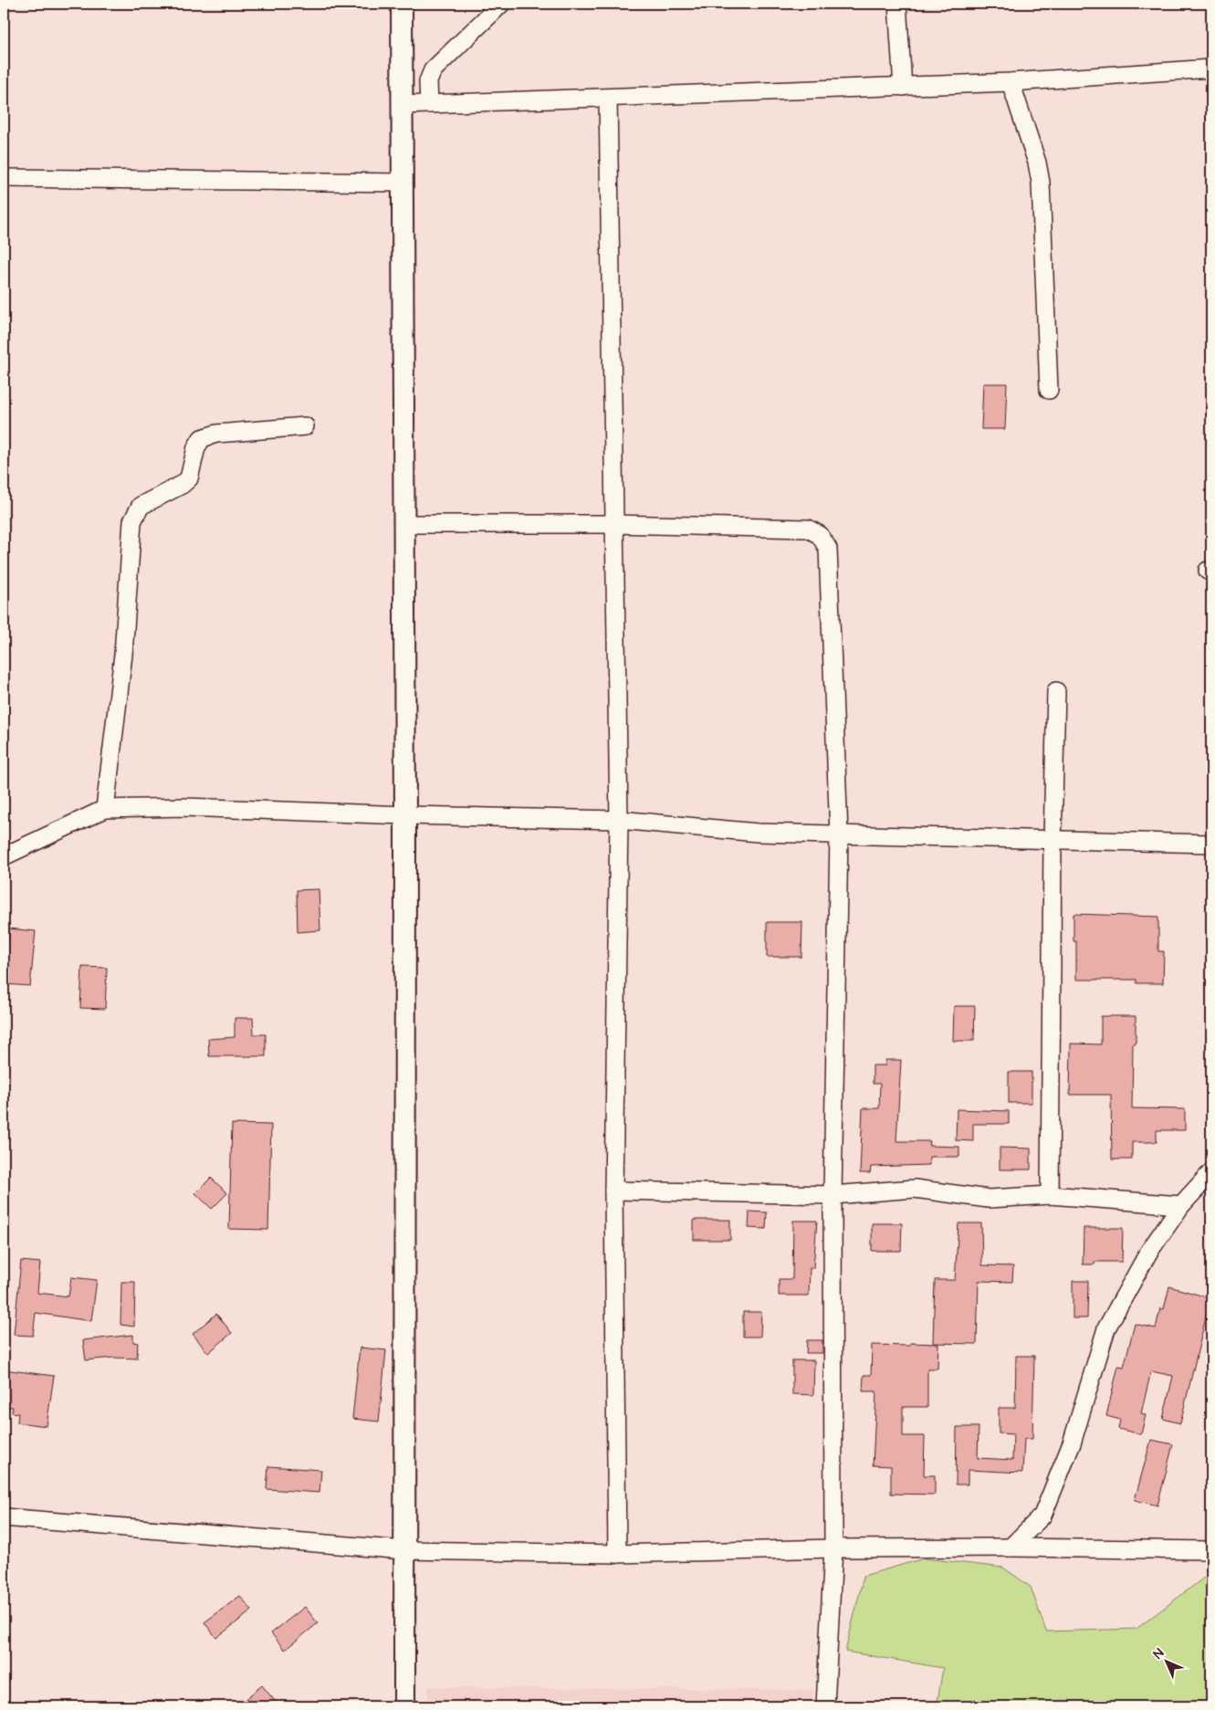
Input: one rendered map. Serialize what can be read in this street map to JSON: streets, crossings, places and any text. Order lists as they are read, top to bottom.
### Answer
{
  "north": "top left"
}
